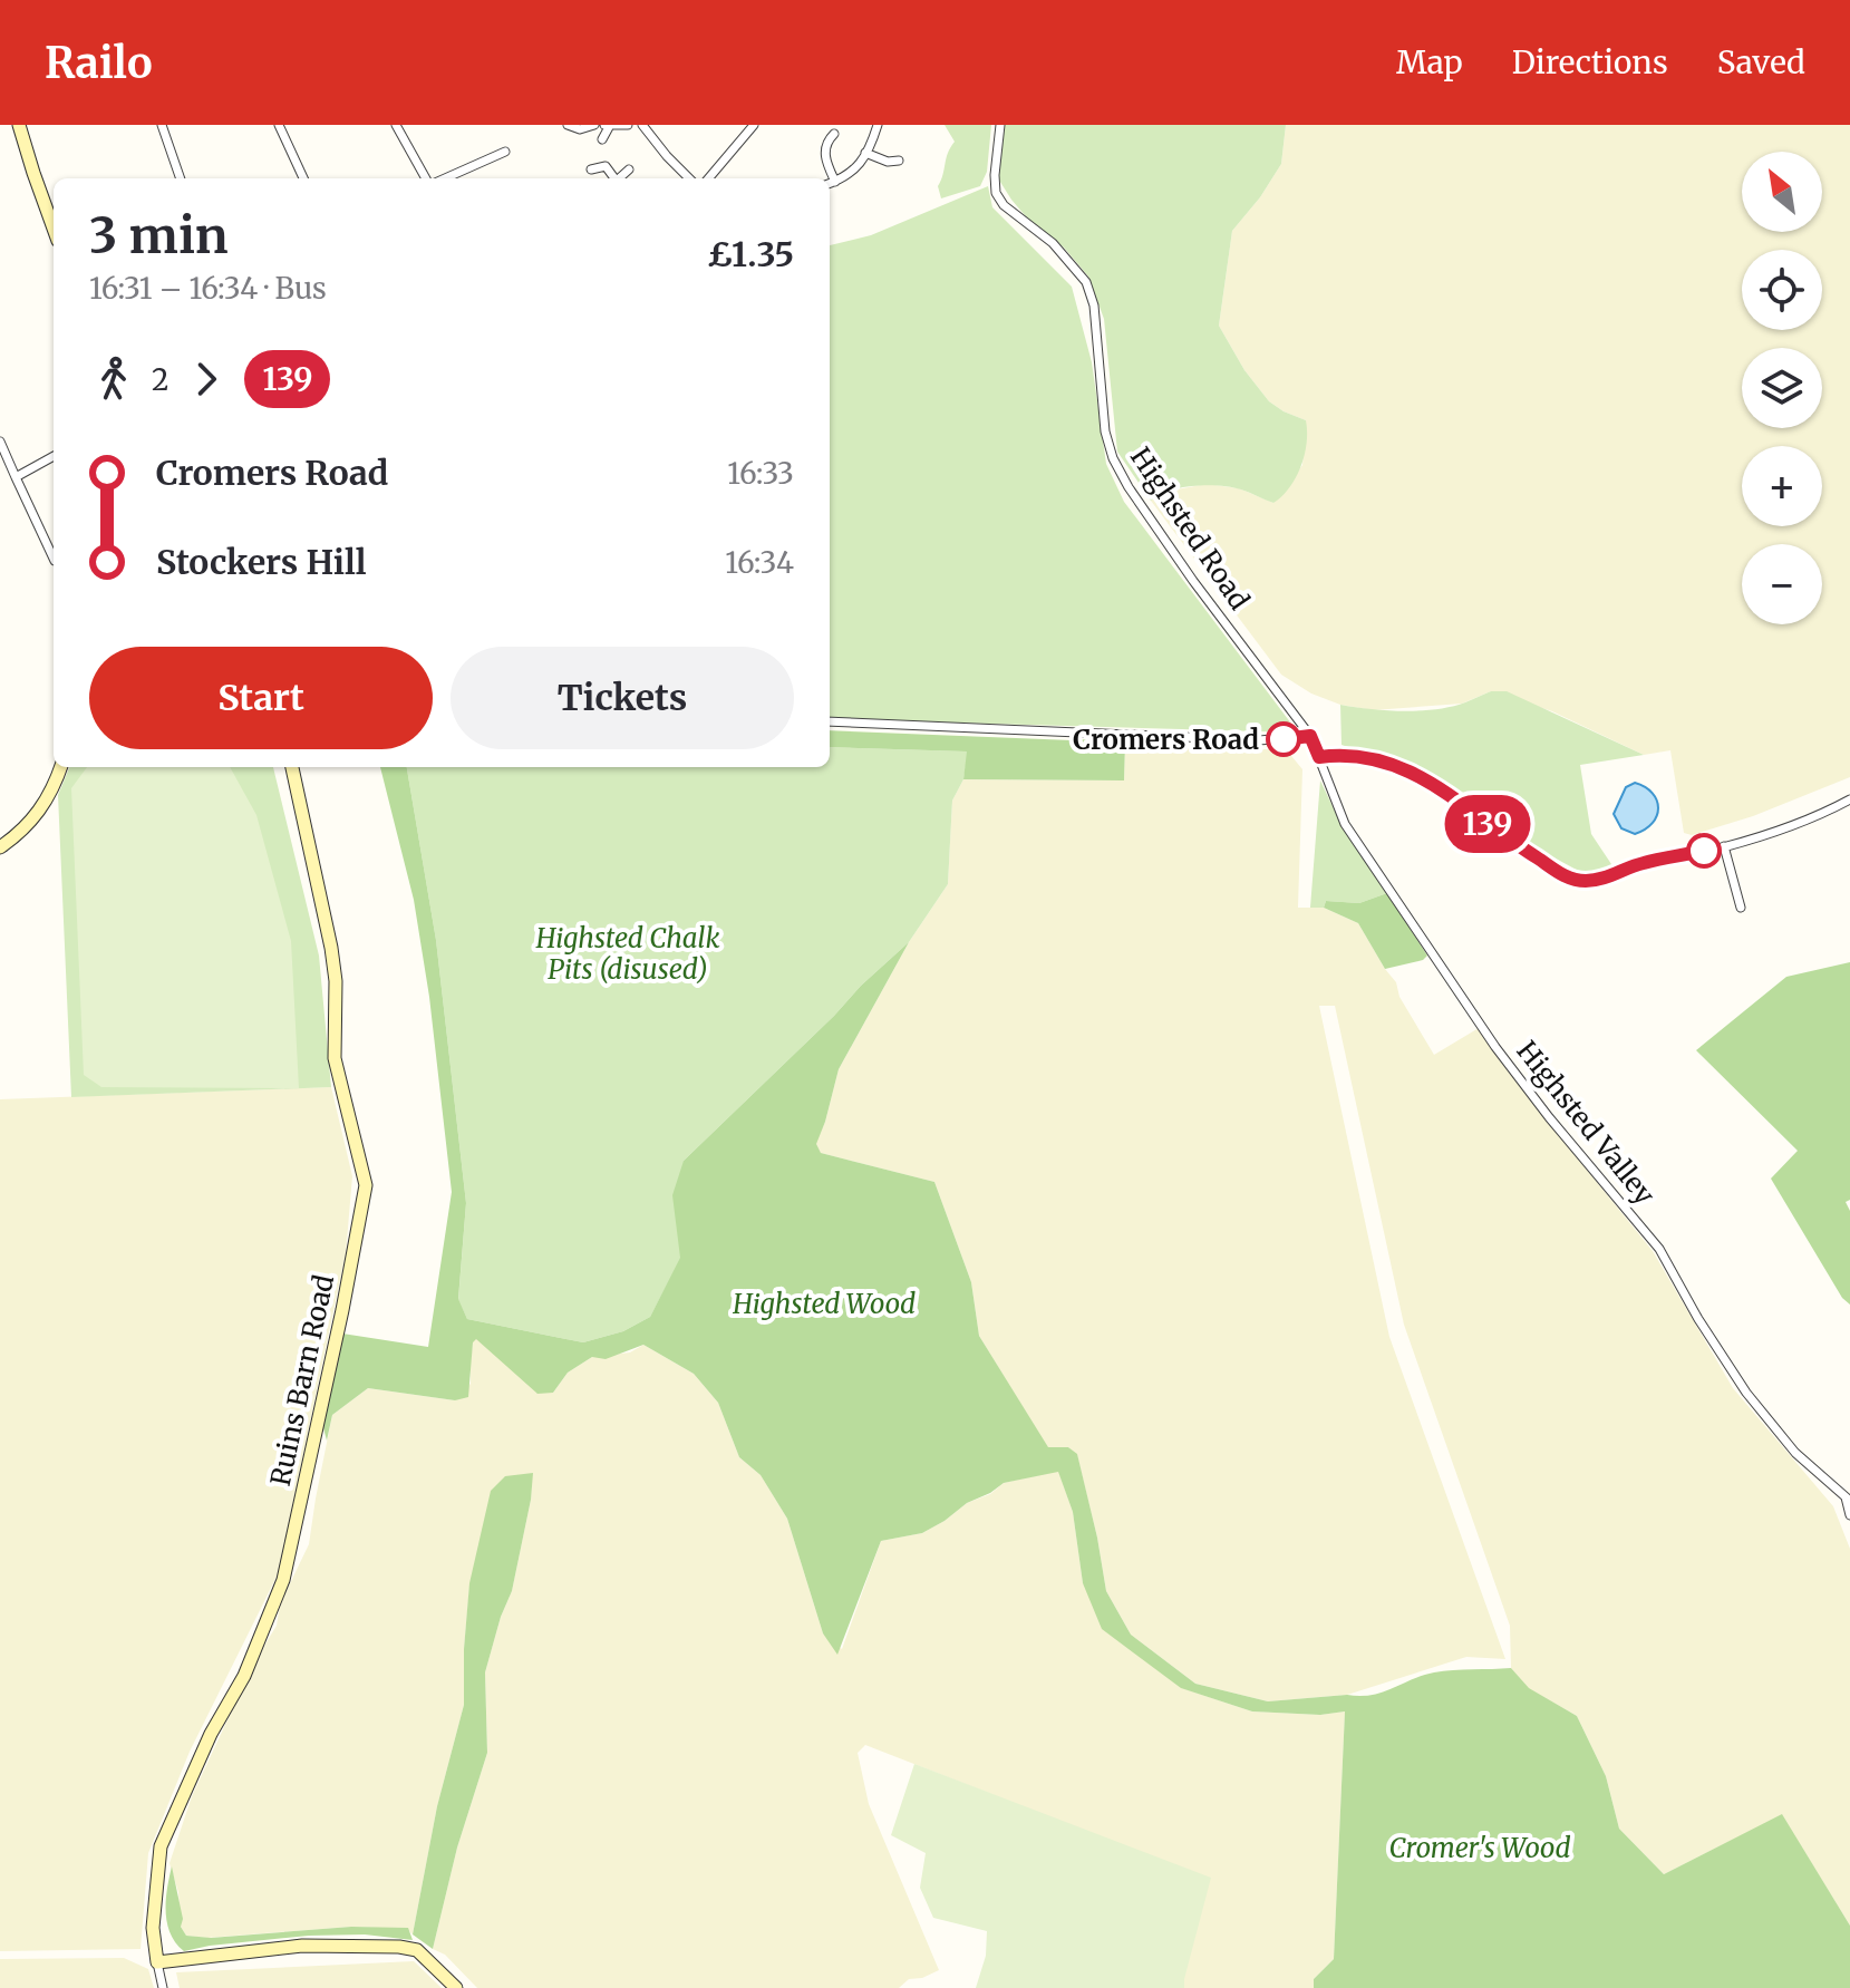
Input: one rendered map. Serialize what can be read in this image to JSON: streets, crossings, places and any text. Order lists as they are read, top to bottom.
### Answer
{
  "streets": {
    "street": ["Highsted Road", "Highsted Valley", "Ruins Barn Road"]
  },
  "crossings": [
    ["Highsted Road", "Highsted Valley"]
  ],
  "parks": ["Highsted Chalk Pits (disused)", "Highsted Wood", "Cromer's Wood"],
  "places": ["Cromers Road"],
  "lines": ["bus line 139"],
  "north": "top left",
  "page": {
    "header": "Railo",
    "nav": ["Map", "Directions", "Saved"],
    "on_map": "139",
    "map_buttons": ["+", "−"],
    "heading": ["3 min", "16:31 – 16:34 · Bus", "£1.35"],
    "legs": ["2", "139"],
    "list": [
      {
        "name": "Cromers Road",
        "value": "16:33"
      },
      {
        "name": "Stockers Hill",
        "value": "16:34"
      }
    ],
    "buttons": ["Start", "Tickets"]
  }
}
